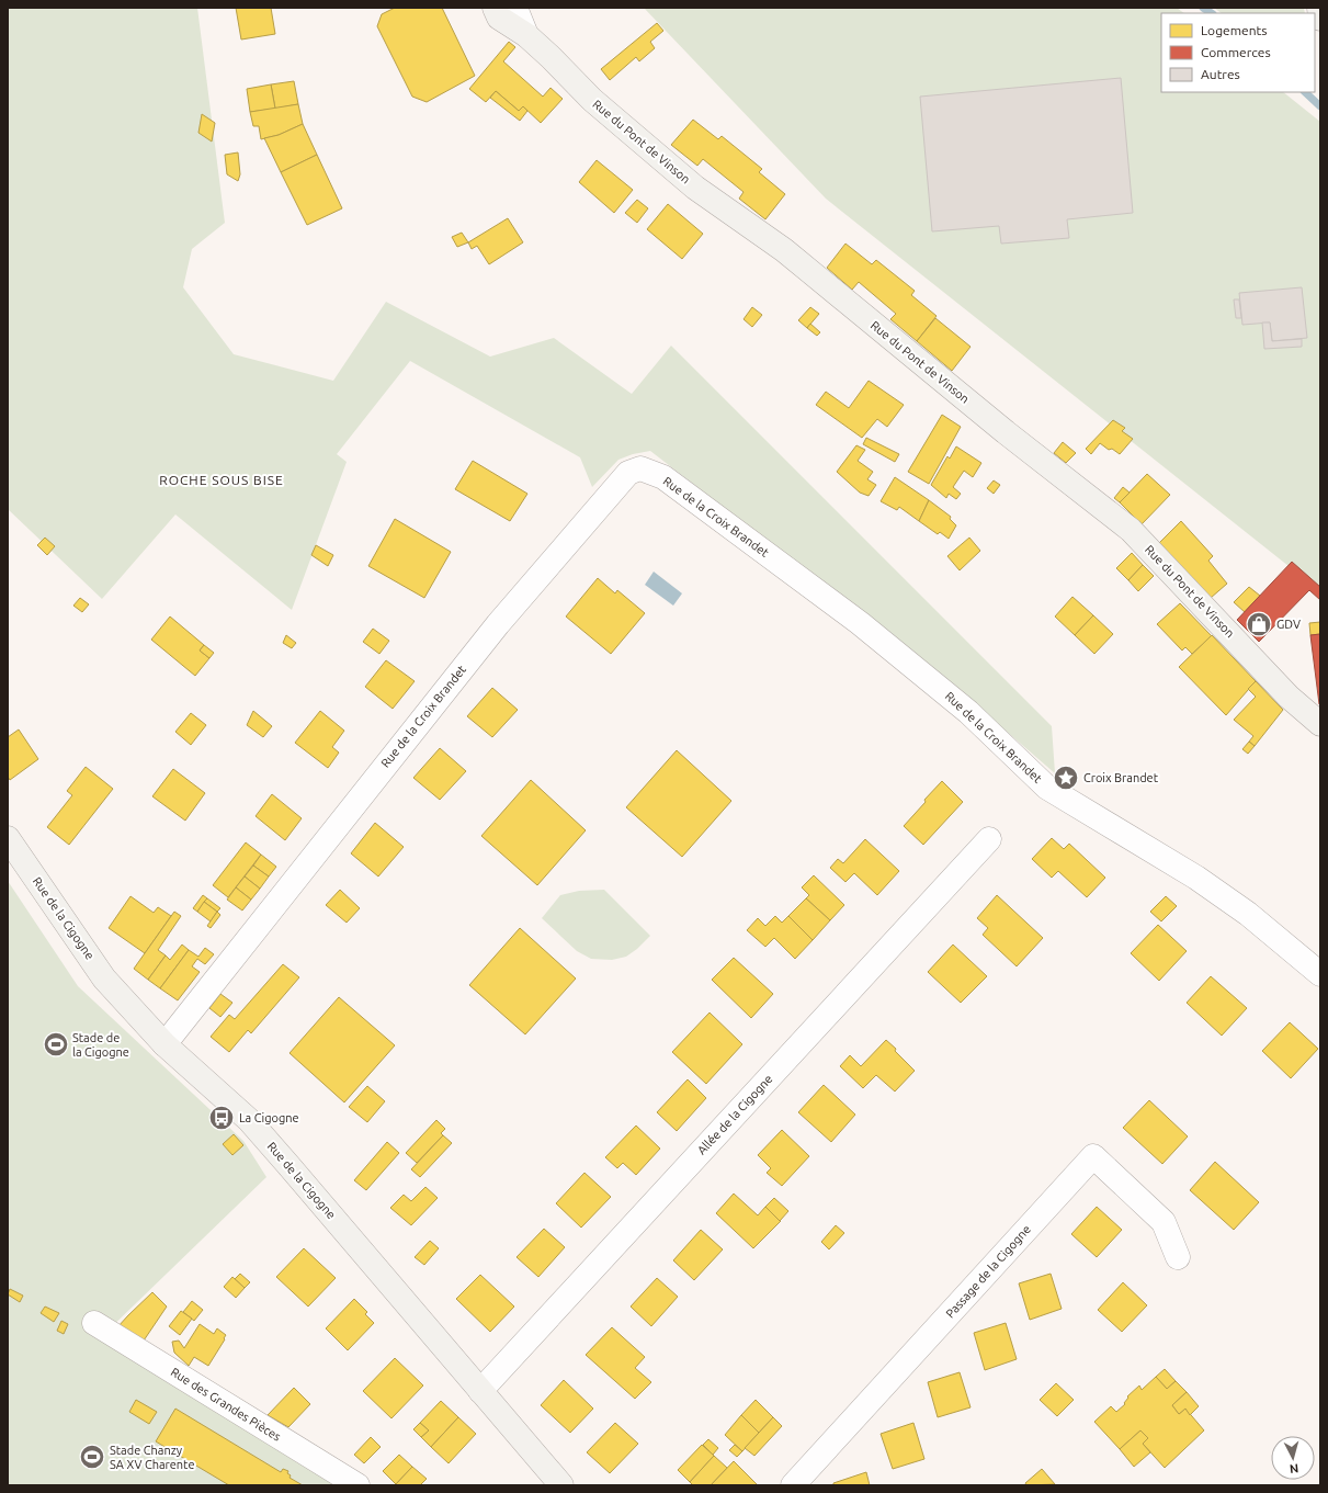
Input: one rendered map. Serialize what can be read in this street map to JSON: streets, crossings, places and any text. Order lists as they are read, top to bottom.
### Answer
{
  "streets": {
    "street": [
      "Rue du Pont de Vinson",
      "Rue de la Croix Brandet",
      "Rue de la Cigogne",
      "Allée de la Cigogne",
      "Passage de la Cigogne",
      "Rue des Grandes Pièces"
    ]
  },
  "crossings": [
    ["Rue de la Croix Brandet", "Rue de la Cigogne"],
    ["Rue de la Cigogne", "Allée de la Cigogne"]
  ],
  "districts": ["ROCHE SOUS BISE"],
  "places": {
    "shop": ["GDV"],
    "place": ["Croix Brandet"],
    "sports": ["Stade de la Cigogne", "Stade Chanzy SA XV Charente"],
    "bus stop": ["La Cigogne"]
  },
  "legend": ["Logements", "Commerces", "Autres"],
  "north": "bottom"
}
